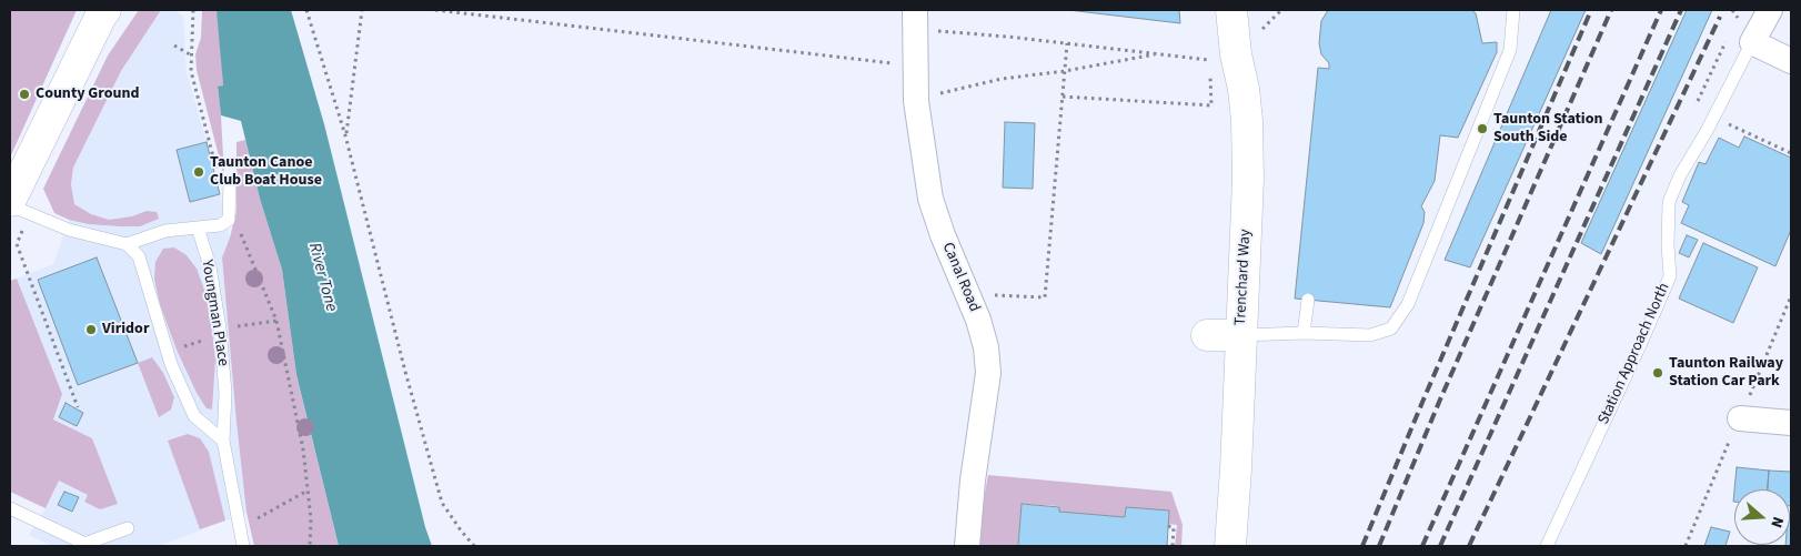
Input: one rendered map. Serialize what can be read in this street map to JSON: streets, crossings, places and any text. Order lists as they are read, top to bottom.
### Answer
{
  "streets": {
    "main road": ["Trenchard Way"],
    "street": ["Canal Road", "Station Approach North"],
    "lane": ["Youngman Place"]
  },
  "water": ["River Tone"],
  "places": [
    "County Ground",
    "Taunton Station South Side",
    "Taunton Canoe Club Boat House",
    "Viridor",
    "Taunton Railway Station Car Park"
  ],
  "north": "right"
}
